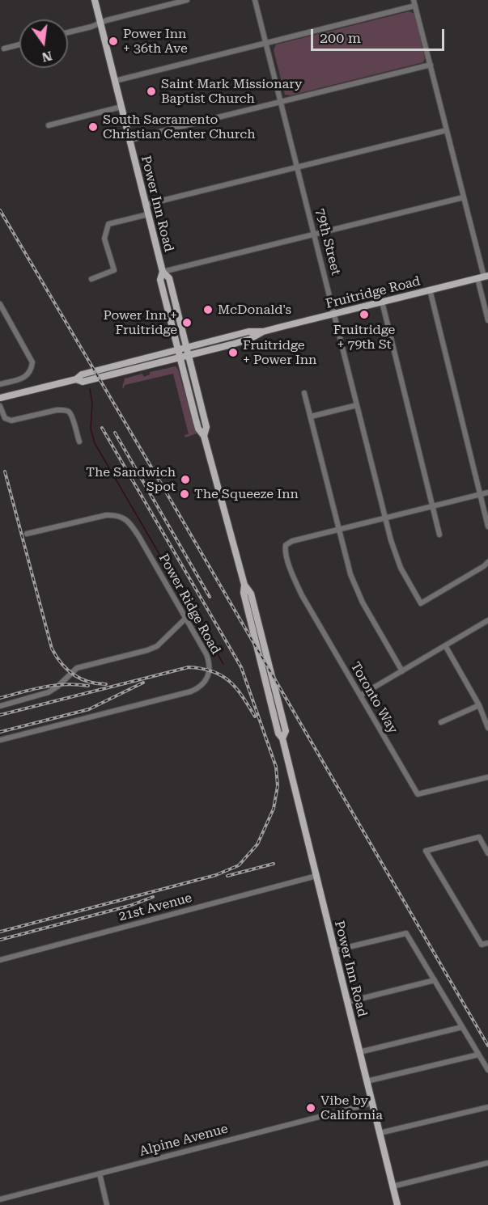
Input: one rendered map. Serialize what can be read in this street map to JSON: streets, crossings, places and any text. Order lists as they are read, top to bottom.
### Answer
{
  "streets": {
    "main road": ["Power Inn Road", "Fruitridge Road"],
    "street": [
      "79th Street",
      "Power Ridge Road",
      "Toronto Way",
      "21st Avenue",
      "Alpine Avenue"
    ]
  },
  "crossings": [
    ["Power Inn Road", "Fruitridge Road"],
    ["Power Inn Road", "21st Avenue"],
    ["Power Inn Road", "Alpine Avenue"],
    ["79th Street", "Fruitridge Road"]
  ],
  "places": [
    "Power Inn + 36th Ave",
    "Saint Mark Missionary Baptist Church",
    "South Sacramento Christian Center Church",
    "McDonald's",
    "Fruitridge + 79th St",
    "Power Inn + Fruitridge",
    "Fruitridge + Power Inn",
    "The Sandwich Spot",
    "The Squeeze Inn",
    "Vibe by California"
  ],
  "scale_bar": "200 m",
  "north": "bottom"
}
